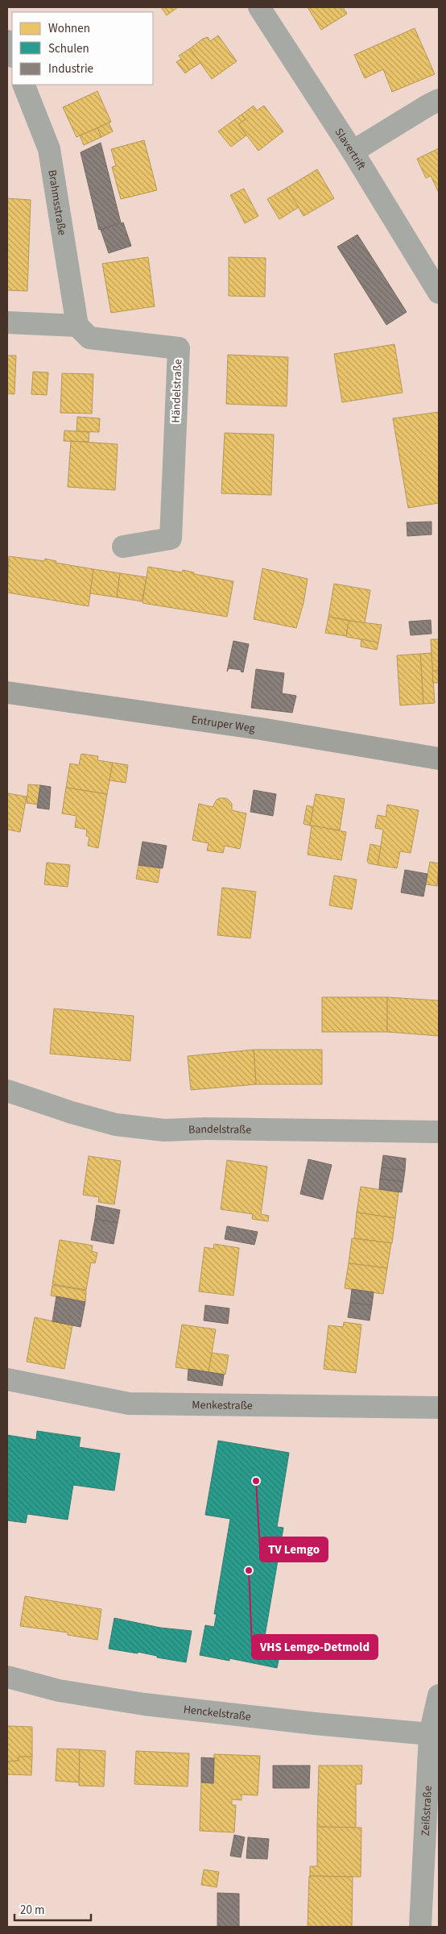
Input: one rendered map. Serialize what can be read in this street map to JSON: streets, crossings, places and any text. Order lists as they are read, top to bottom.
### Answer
{
  "streets": {
    "main road": ["Entruper Weg"],
    "street": [
      "Slavertrift",
      "Brahmsstraße",
      "Händelstraße",
      "Bandelstraße",
      "Menkestraße",
      "Henckelstraße",
      "Zeißstraße"
    ]
  },
  "crossings": [
    ["Brahmsstraße", "Händelstraße"],
    ["Henckelstraße", "Zeißstraße"]
  ],
  "places": ["TV Lemgo", "VHS Lemgo-Detmold"],
  "legend": ["Wohnen", "Schulen", "Industrie"],
  "scale_bar": "20 m"
}
